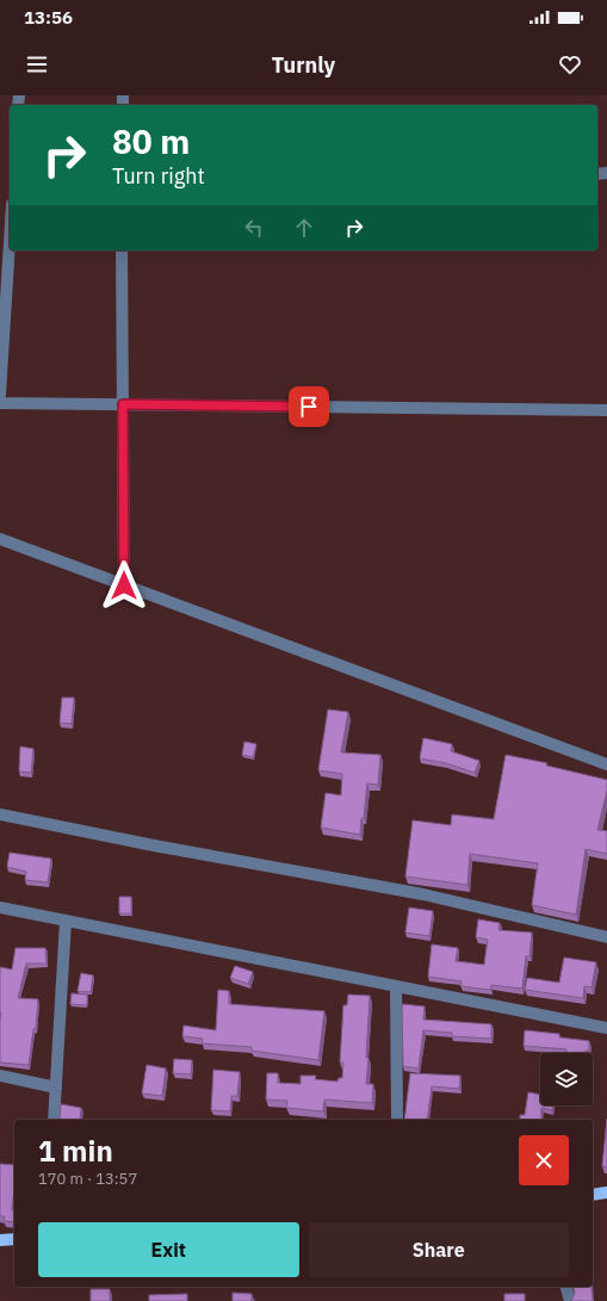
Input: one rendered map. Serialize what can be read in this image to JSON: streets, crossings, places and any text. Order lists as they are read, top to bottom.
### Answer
{
  "page": {
    "status": "13:56",
    "header": "Turnly",
    "turn": ["80 m", "Turn right"],
    "heading": ["1 min", "170 m · 13:57"],
    "buttons": ["Exit", "Share"]
  }
}
